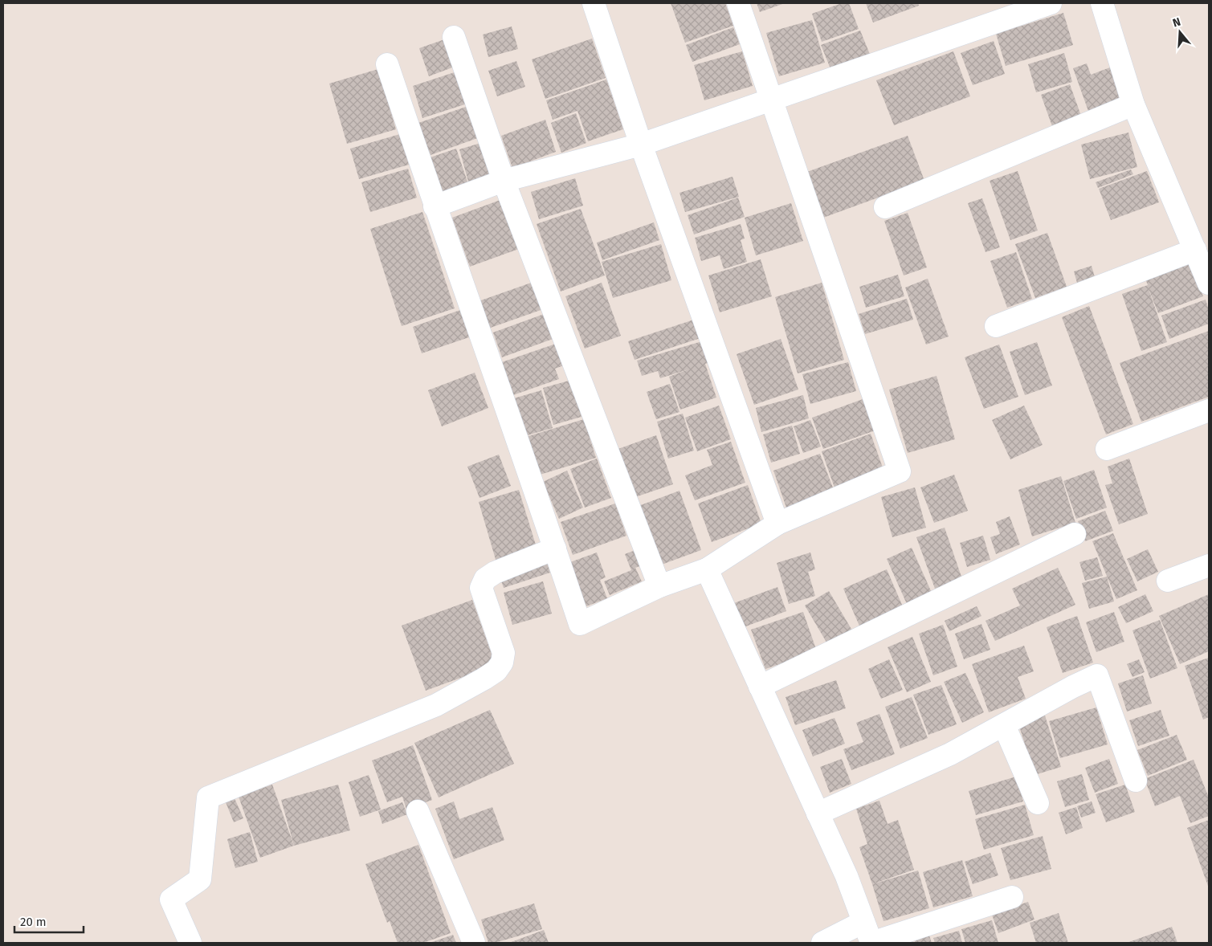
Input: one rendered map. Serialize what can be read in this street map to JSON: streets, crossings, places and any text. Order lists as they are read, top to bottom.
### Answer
{
  "scale_bar": "20 m",
  "north": "top"
}
